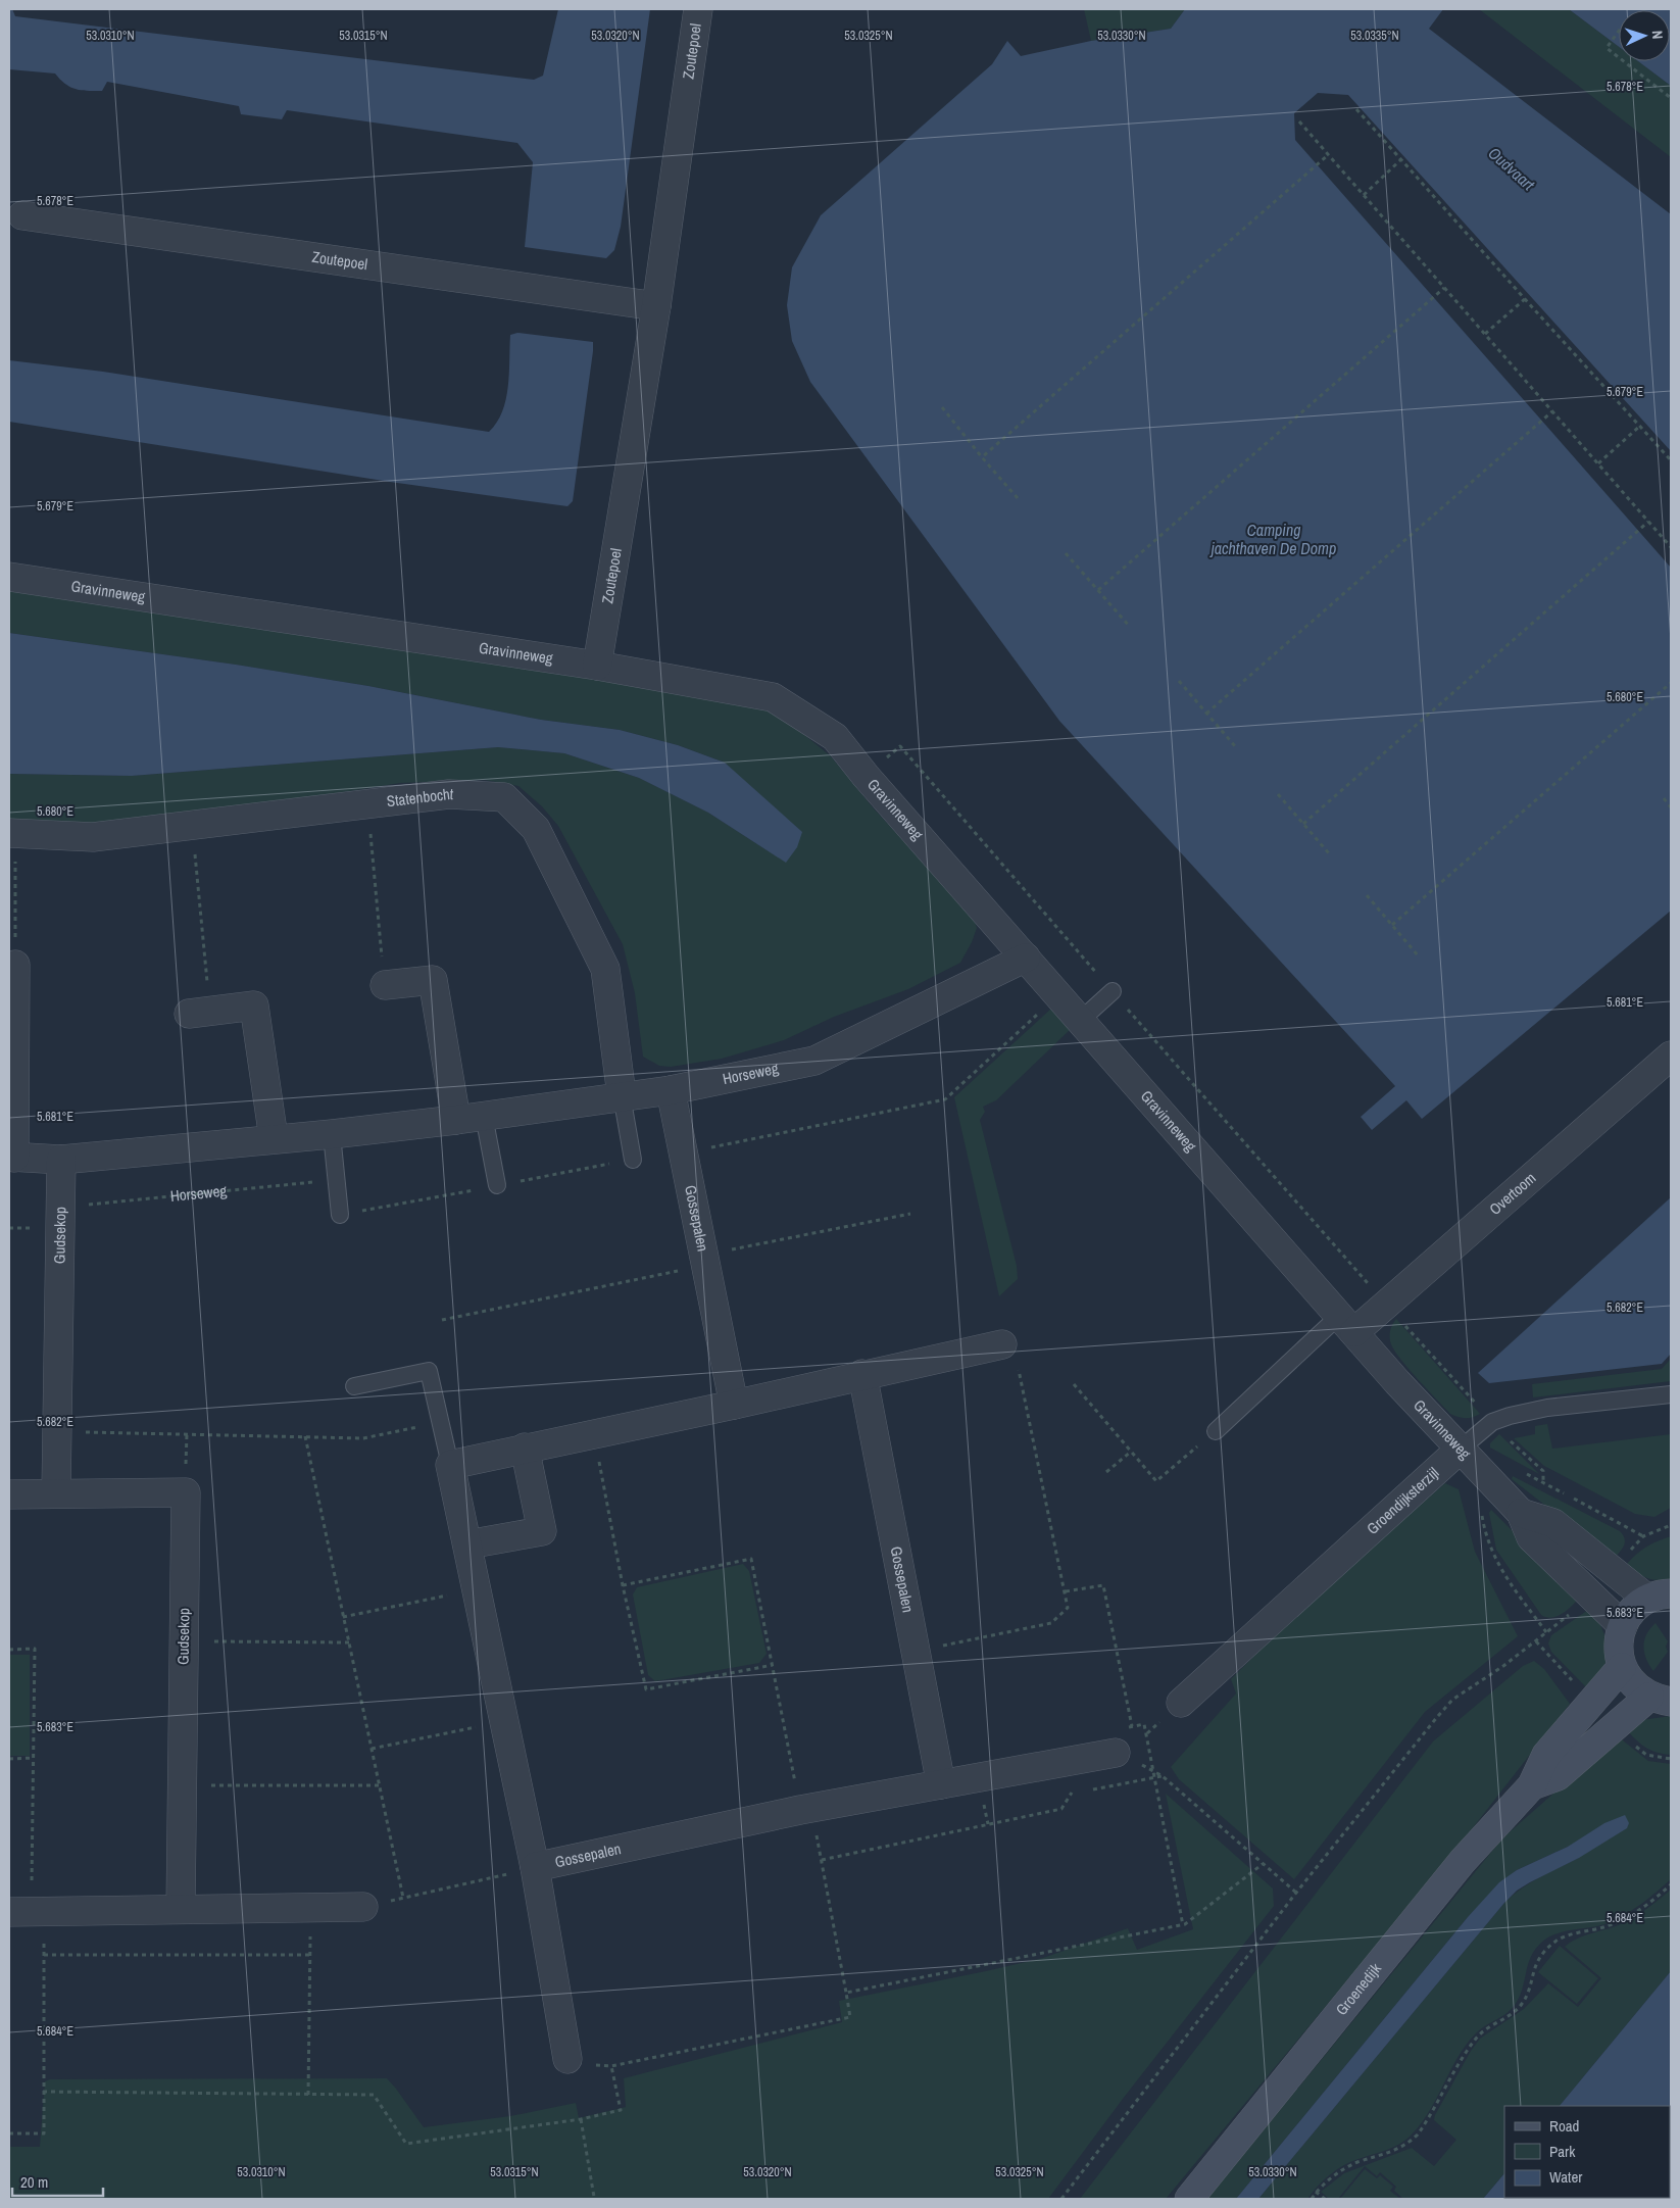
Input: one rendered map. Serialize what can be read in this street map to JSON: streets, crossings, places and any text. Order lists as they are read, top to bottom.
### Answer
{
  "streets": {
    "main road": ["Groenedijk"],
    "street": [
      "Zoutepoel",
      "Gravinneweg",
      "Statenbocht",
      "Horseweg",
      "Overtoom",
      "Gossepalen",
      "Gudsekop",
      "Groendijksterzijl"
    ]
  },
  "crossings": [
    ["Zoutepoel", "Gravinneweg"],
    ["Gravinneweg", "Horseweg"],
    ["Gravinneweg", "Overtoom"],
    ["Gravinneweg", "Groendijksterzijl"],
    ["Statenbocht", "Horseweg"],
    ["Horseweg", "Gossepalen"],
    ["Horseweg", "Gudsekop"]
  ],
  "water": ["Oudvaart", "Camping jachthaven De Domp"],
  "legend": ["Road", "Park", "Water"],
  "scale_bar": "20 m",
  "north": "right",
  "coordinates": [
    "53.0310°N",
    "53.0315°N",
    "53.0320°N",
    "53.0325°N",
    "53.0330°N",
    "53.0335°N",
    "5.678°E",
    "5.679°E",
    "5.680°E",
    "5.681°E",
    "5.682°E",
    "5.683°E",
    "5.684°E"
  ]
}
